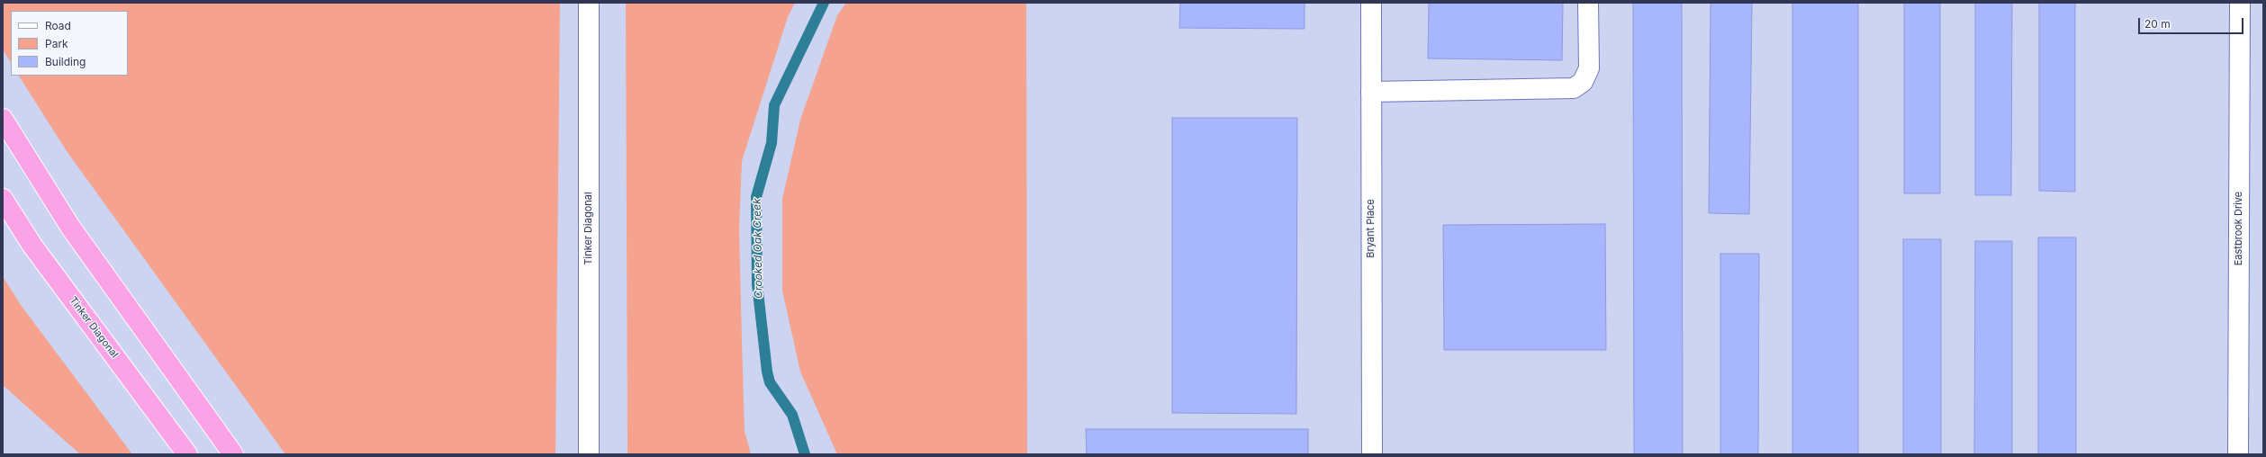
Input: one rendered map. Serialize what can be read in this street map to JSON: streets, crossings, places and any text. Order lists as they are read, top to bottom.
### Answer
{
  "streets": {
    "highway": ["Tinker Diagonal"],
    "street": ["Bryant Place", "Eastbrook Drive"]
  },
  "water": ["Crooked Oak Creek"],
  "legend": ["Road", "Park", "Building"],
  "scale_bar": "20 m"
}
